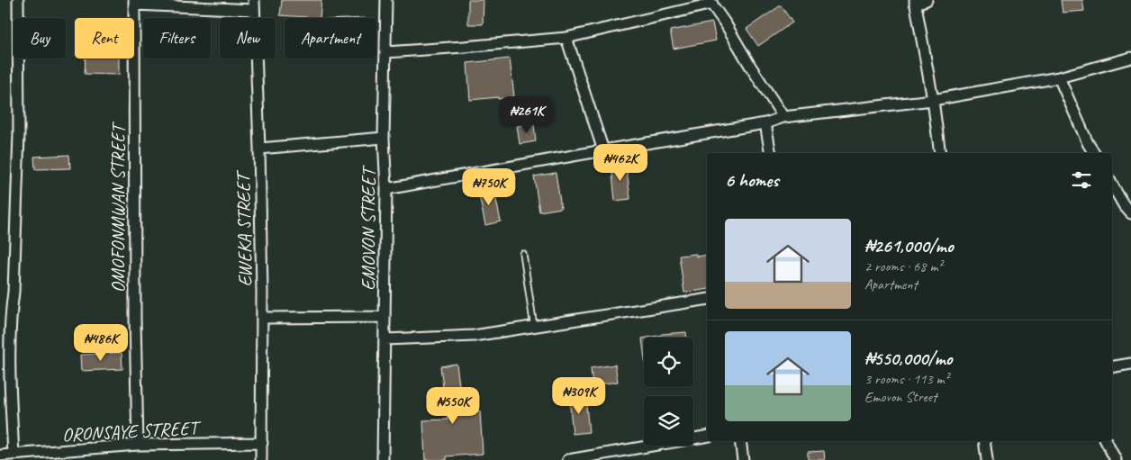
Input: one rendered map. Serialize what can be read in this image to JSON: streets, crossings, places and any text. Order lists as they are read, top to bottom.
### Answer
{
  "streets": {
    "street": [
      "OMOFONMWAN STREET",
      "EMOVON STREET",
      "EWEKA STREET",
      "ORONSAYE STREET"
    ]
  },
  "crossings": [
    ["OMOFONMWAN STREET", "ORONSAYE STREET"],
    ["EWEKA STREET", "ORONSAYE STREET"]
  ],
  "page": {
    "chip": [
      "Buy",
      "Rent",
      "Filters",
      "New",
      "Apartment"
    ],
    "price": [
      "₦261K",
      "₦462K",
      "₦750K",
      "₦486K",
      "₦309K",
      "₦550K"
    ],
    "heading": "6 homes",
    "list": [
      {
        "name": "₦261,000/mo",
        "note": "2 rooms · 68 m² · Apartment"
      },
      {
        "name": "₦550,000/mo",
        "note": "3 rooms · 113 m² · Emovon Street"
      }
    ]
  }
}
